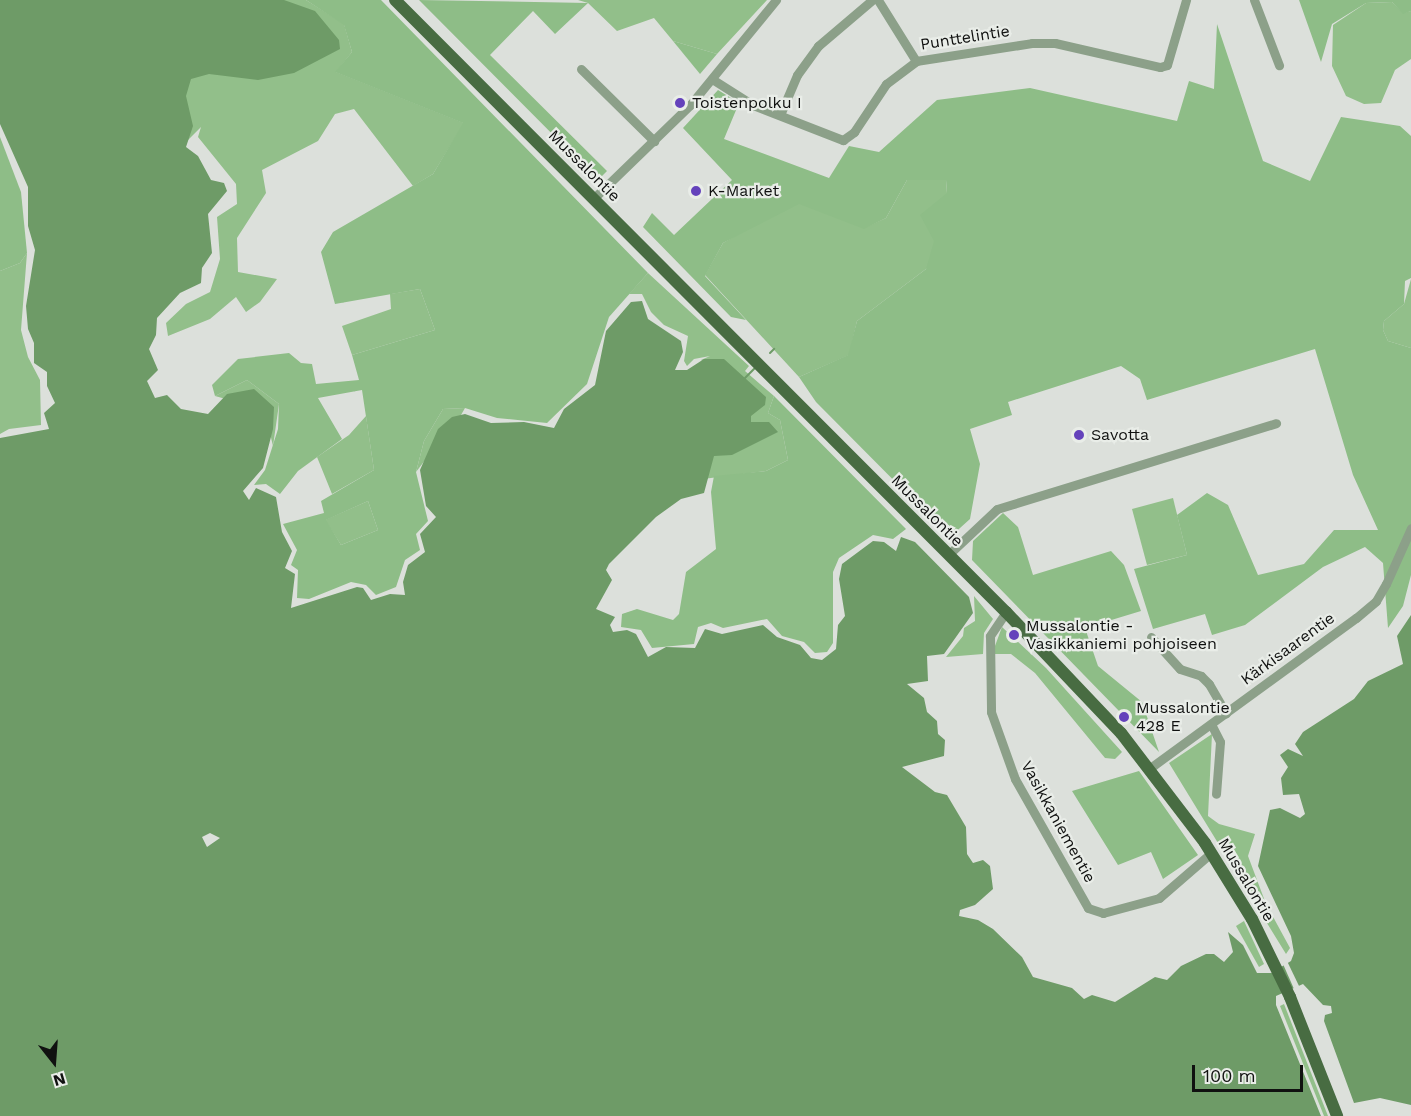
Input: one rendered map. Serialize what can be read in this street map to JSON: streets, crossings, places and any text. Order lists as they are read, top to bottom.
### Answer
{
  "streets": {
    "main road": ["Mussalontie"],
    "street": ["Punttelintie", "Kärkisaarentie", "Vasikkaniementie"]
  },
  "crossings": [
    ["Mussalontie", "Kärkisaarentie"],
    ["Mussalontie", "Vasikkaniementie"]
  ],
  "places": [
    "Toistenpolku I",
    "K-Market",
    "Savotta",
    "Mussalontie - Vasikkaniemi pohjoiseen",
    "Mussalontie 428 E"
  ],
  "scale_bar": "100 m",
  "north": "bottom"
}
